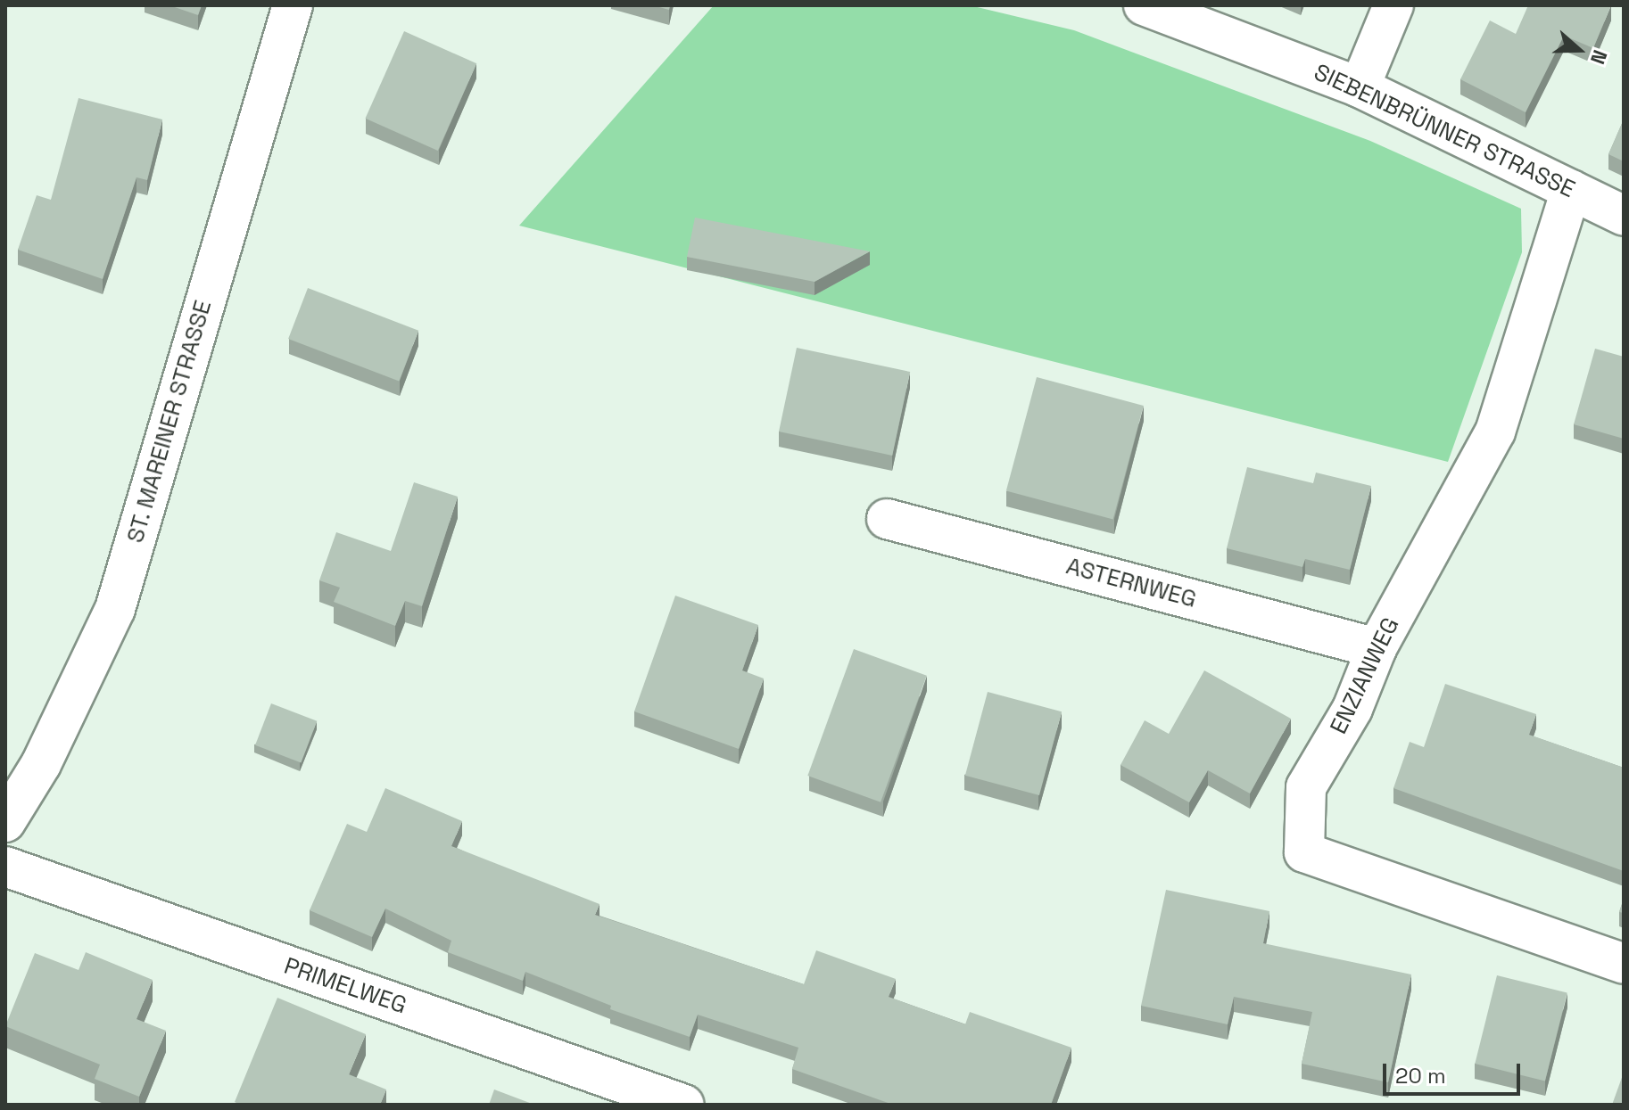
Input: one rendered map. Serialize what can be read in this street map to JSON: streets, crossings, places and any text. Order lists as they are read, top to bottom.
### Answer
{
  "streets": {
    "street": [
      "SIEBENBRÜNNER STRASSE",
      "ST. MAREINER STRASSE",
      "ASTERNWEG",
      "ENZIANWEG",
      "PRIMELWEG"
    ]
  },
  "crossings": [
    ["SIEBENBRÜNNER STRASSE", "ENZIANWEG"],
    ["ASTERNWEG", "ENZIANWEG"]
  ],
  "scale_bar": "20 m",
  "north": "right"
}
